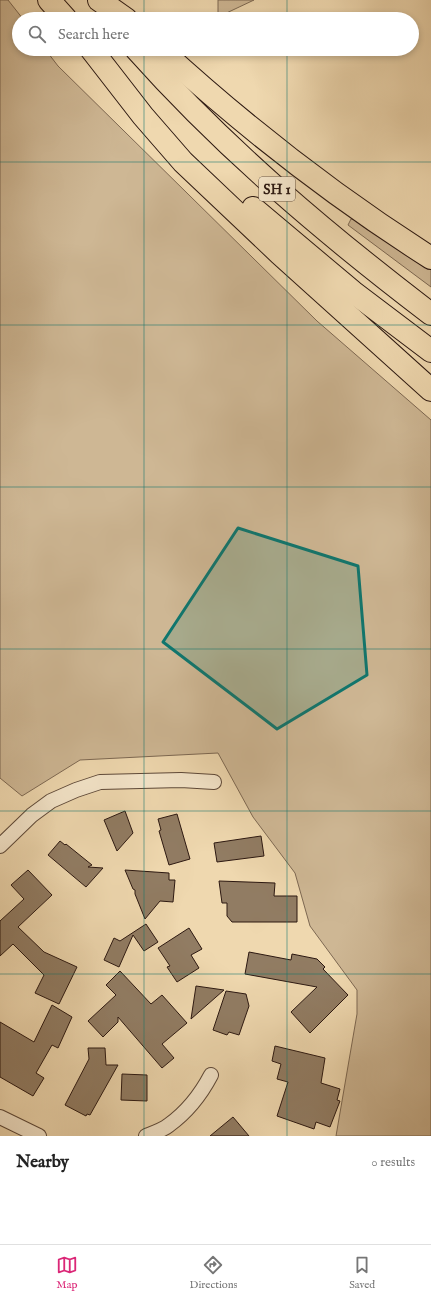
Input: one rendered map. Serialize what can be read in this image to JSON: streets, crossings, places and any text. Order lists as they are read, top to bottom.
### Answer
{
  "streets": {
    "highway": ["SH 1"]
  },
  "page": {
    "search": "Search here",
    "heading": ["Nearby", "0 results"],
    "nav": ["Map", "Directions", "Saved"]
  }
}
